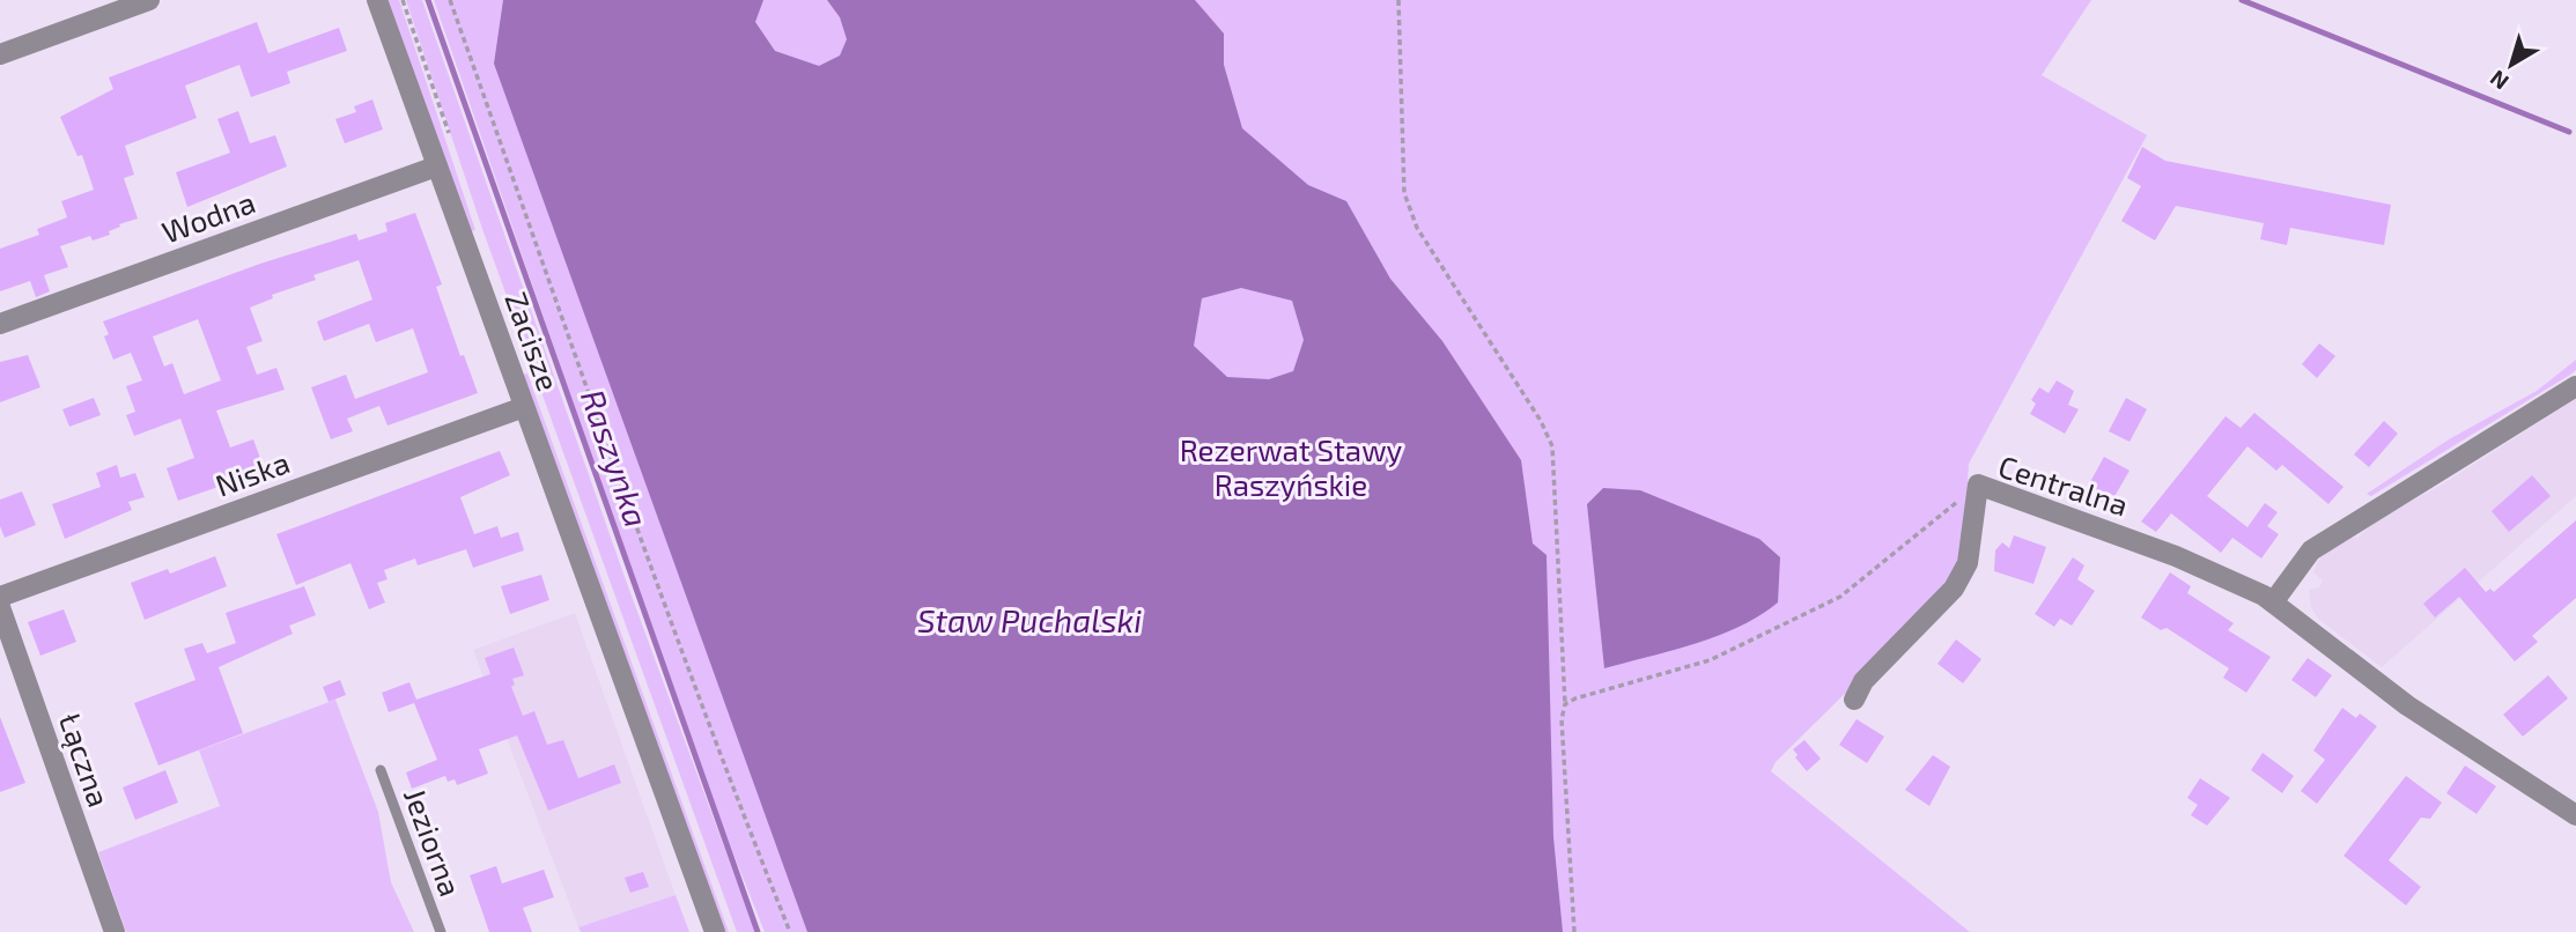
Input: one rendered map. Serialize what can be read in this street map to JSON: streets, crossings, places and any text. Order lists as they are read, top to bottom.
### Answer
{
  "streets": {
    "street": [
      "Wodna",
      "Zacisze",
      "Niska",
      "Centralna",
      "Łączna"
    ],
    "lane": ["Jeziorna"]
  },
  "crossings": [
    ["Wodna", "Zacisze"],
    ["Zacisze", "Niska"]
  ],
  "water": ["Raszynka", "Staw Puchalski"],
  "parks": ["Rezerwat Stawy Raszyńskie"],
  "north": "bottom left"
}
